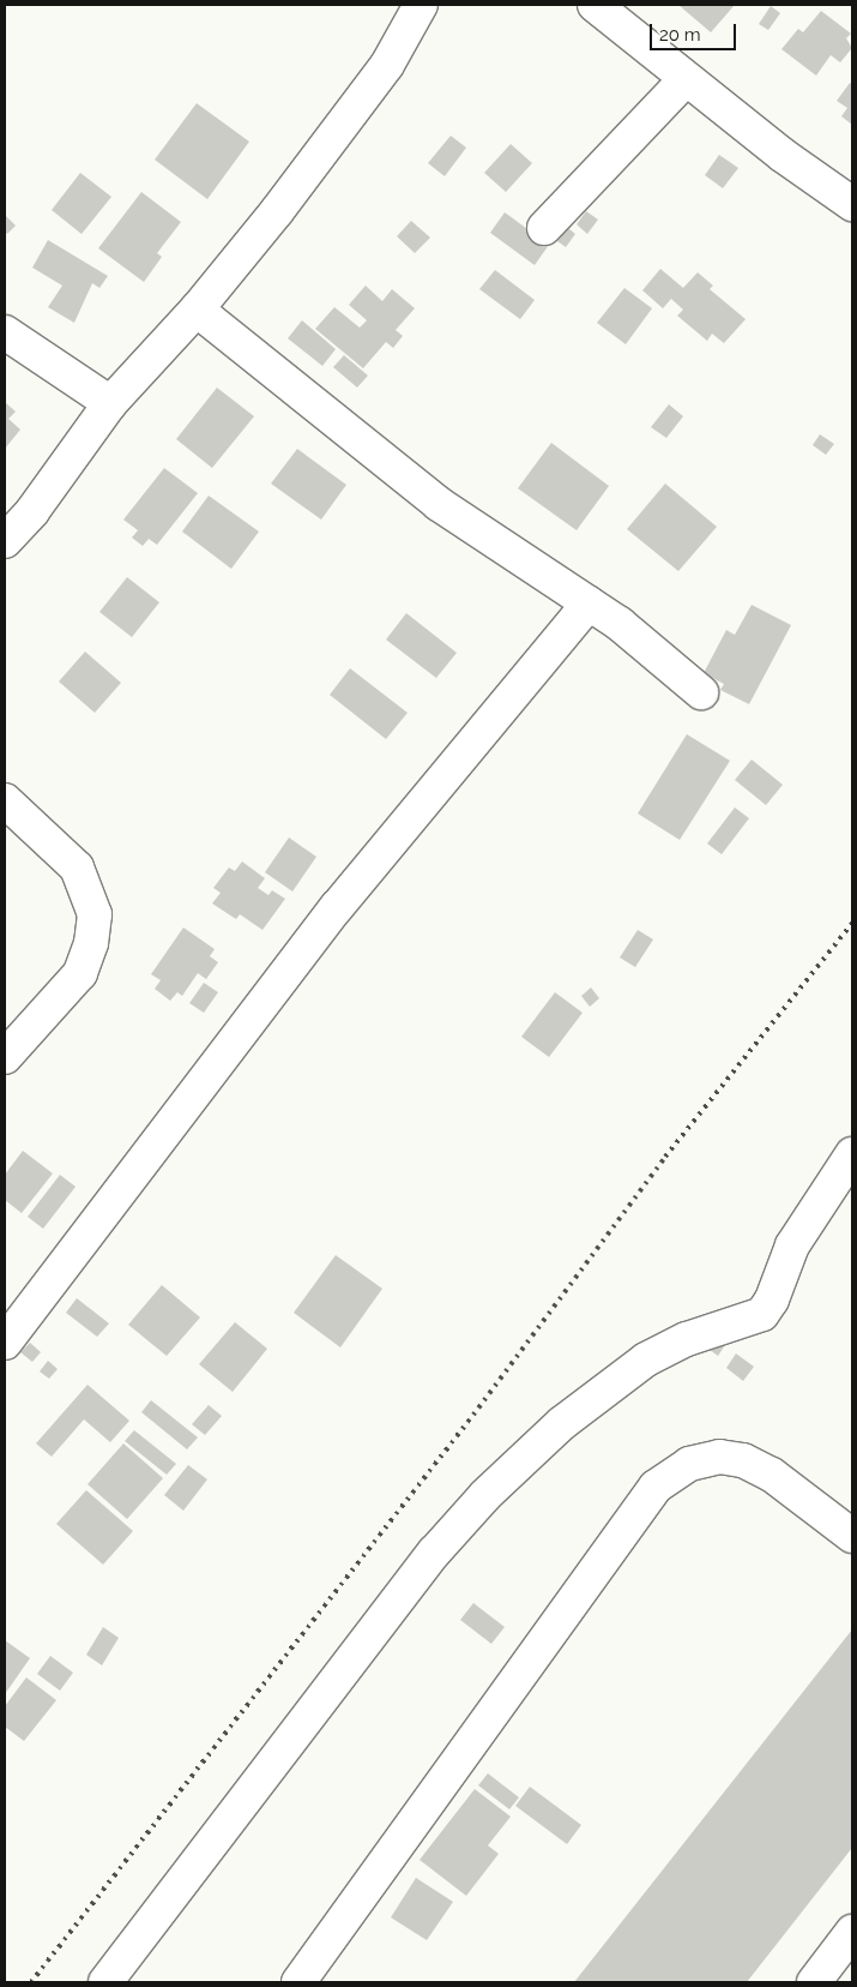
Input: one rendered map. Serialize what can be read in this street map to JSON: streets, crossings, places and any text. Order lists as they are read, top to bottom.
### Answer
{
  "scale_bar": "20 m"
}
